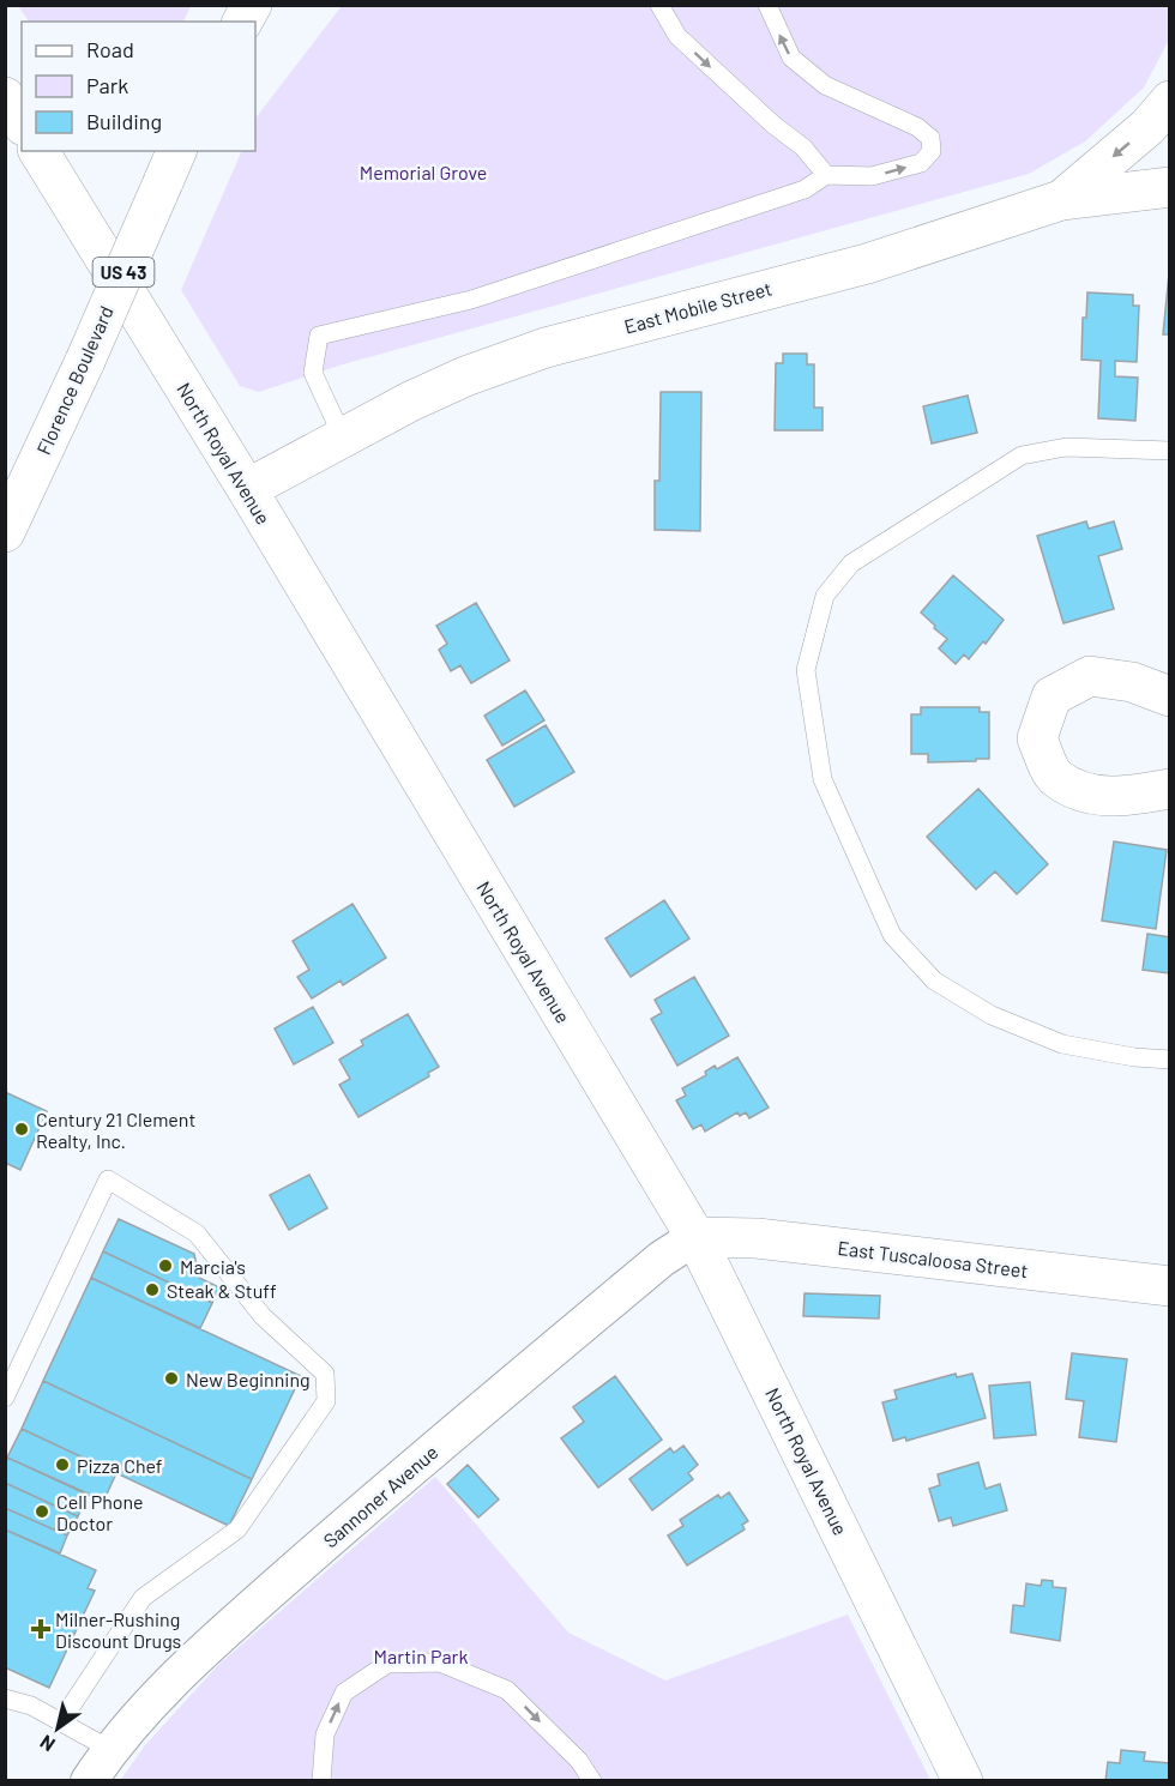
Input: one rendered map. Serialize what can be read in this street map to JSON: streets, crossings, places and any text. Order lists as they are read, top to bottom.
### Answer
{
  "streets": {
    "main road": [
      "US 43",
      "East Mobile Street",
      "Florence Boulevard",
      "North Royal Avenue",
      "East Tuscaloosa Street"
    ],
    "street": ["Sannoner Avenue"]
  },
  "crossings": [
    ["East Mobile Street", "North Royal Avenue"],
    ["North Royal Avenue", "East Tuscaloosa Street"],
    ["North Royal Avenue", "Sannoner Avenue"],
    ["East Tuscaloosa Street", "Sannoner Avenue"]
  ],
  "parks": ["Memorial Grove", "Martin Park"],
  "places": {
    "other": [
      "Century 21 Clement Realty, Inc.",
      "Marcia's",
      "Steak & Stuff",
      "New Beginning",
      "Pizza Chef",
      "Cell Phone Doctor"
    ],
    "health": ["Milner-Rushing Discount Drugs"]
  },
  "legend": ["Road", "Park", "Building"],
  "north": "bottom left"
}
